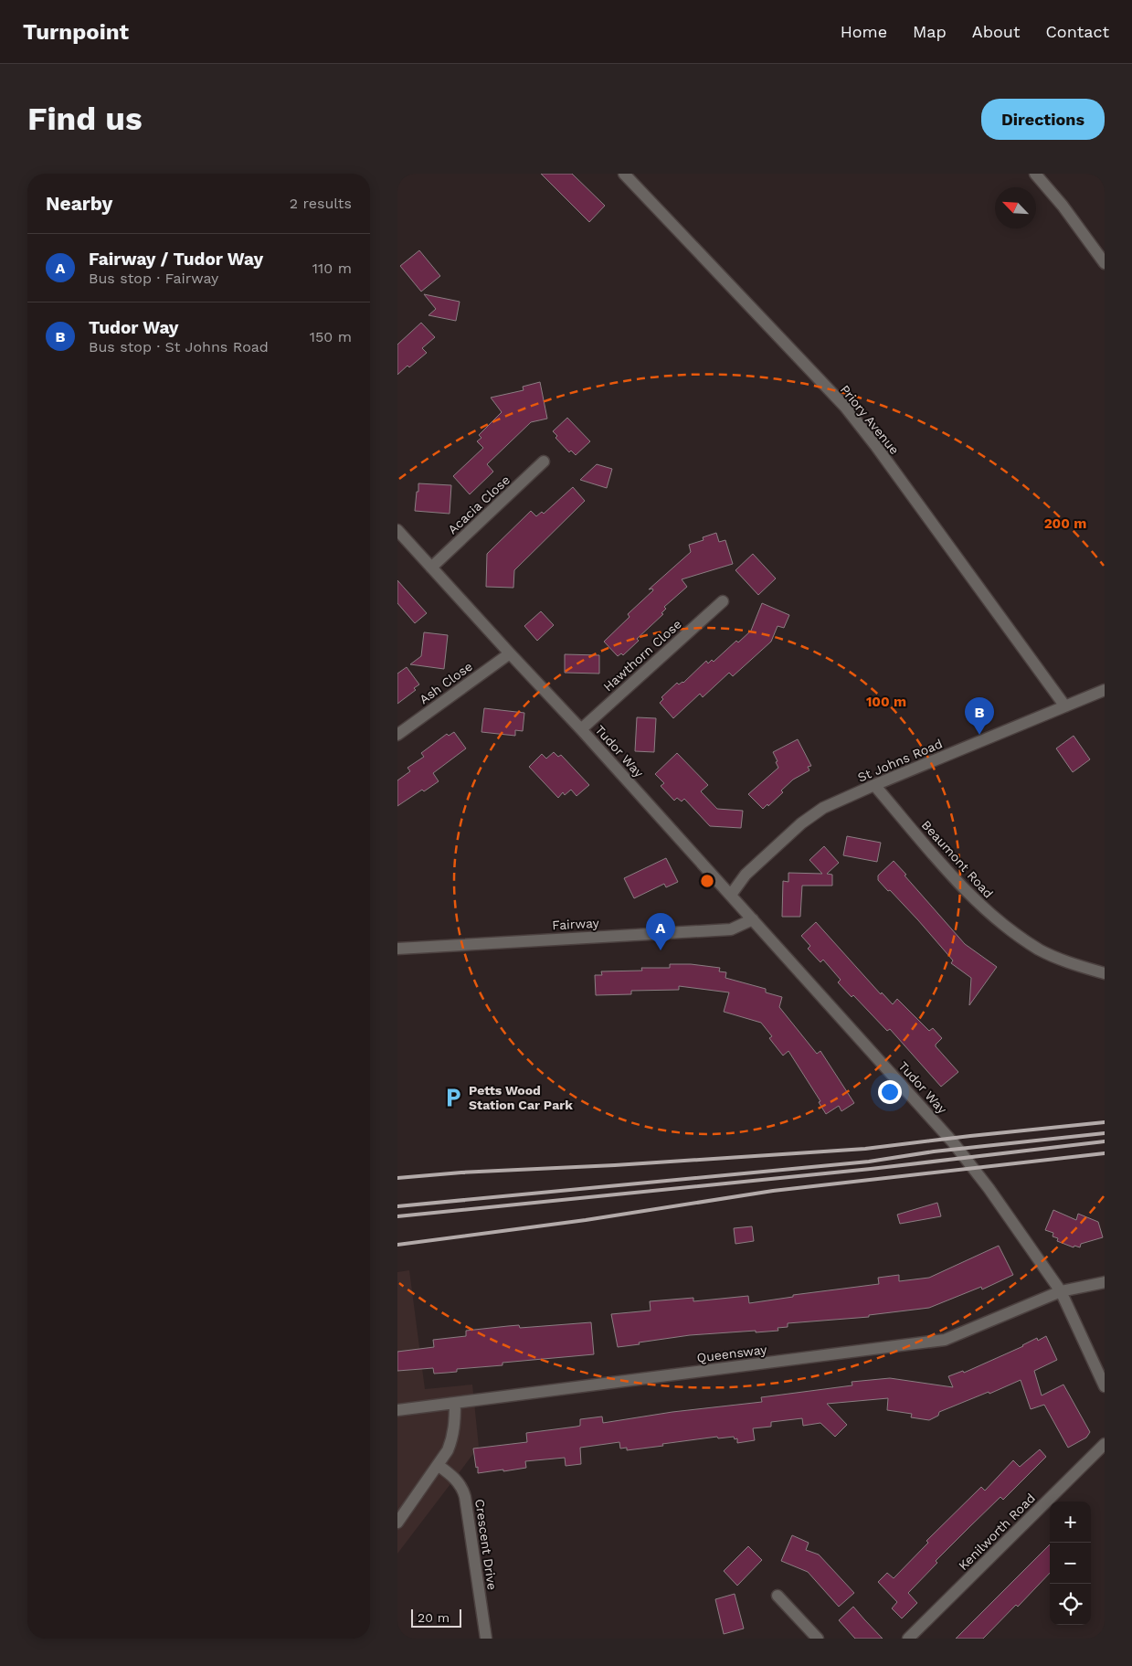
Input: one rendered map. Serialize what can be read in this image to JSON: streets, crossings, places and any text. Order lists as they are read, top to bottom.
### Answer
{
  "streets": {
    "street": [
      "Priory Avenue",
      "Acacia Close",
      "Hawthorn Close",
      "Ash Close",
      "Tudor Way",
      "St Johns Road",
      "Beaumont Road",
      "Fairway",
      "Queensway",
      "Kenilworth Road",
      "Crescent Drive"
    ]
  },
  "crossings": [
    ["Priory Avenue", "St Johns Road"],
    ["Acacia Close", "Tudor Way"],
    ["Hawthorn Close", "Tudor Way"],
    ["Ash Close", "Tudor Way"],
    ["Tudor Way", "St Johns Road"],
    ["Tudor Way", "Fairway"],
    ["Tudor Way", "Queensway"],
    ["St Johns Road", "Beaumont Road"]
  ],
  "places": {
    "parking": ["Petts Wood Station Car Park"]
  },
  "scale_bar": "20 m",
  "north": "top left",
  "page": {
    "header": "Turnpoint",
    "nav": [
      "Home",
      "Map",
      "About",
      "Contact"
    ],
    "buttons": "Directions",
    "title": "Find us",
    "heading": ["Nearby", "2 results"],
    "list": [
      {
        "mark": "A",
        "name": "Fairway / Tudor Way",
        "note": "Bus stop · Fairway",
        "value": "110 m"
      },
      {
        "mark": "B",
        "name": "Tudor Way",
        "note": "Bus stop · St Johns Road",
        "value": "150 m"
      }
    ],
    "pins": ["B", "A"],
    "map_buttons": ["+", "−"],
    "scale": "20 m"
  },
  "rings": ["200 m", "100 m"]
}
